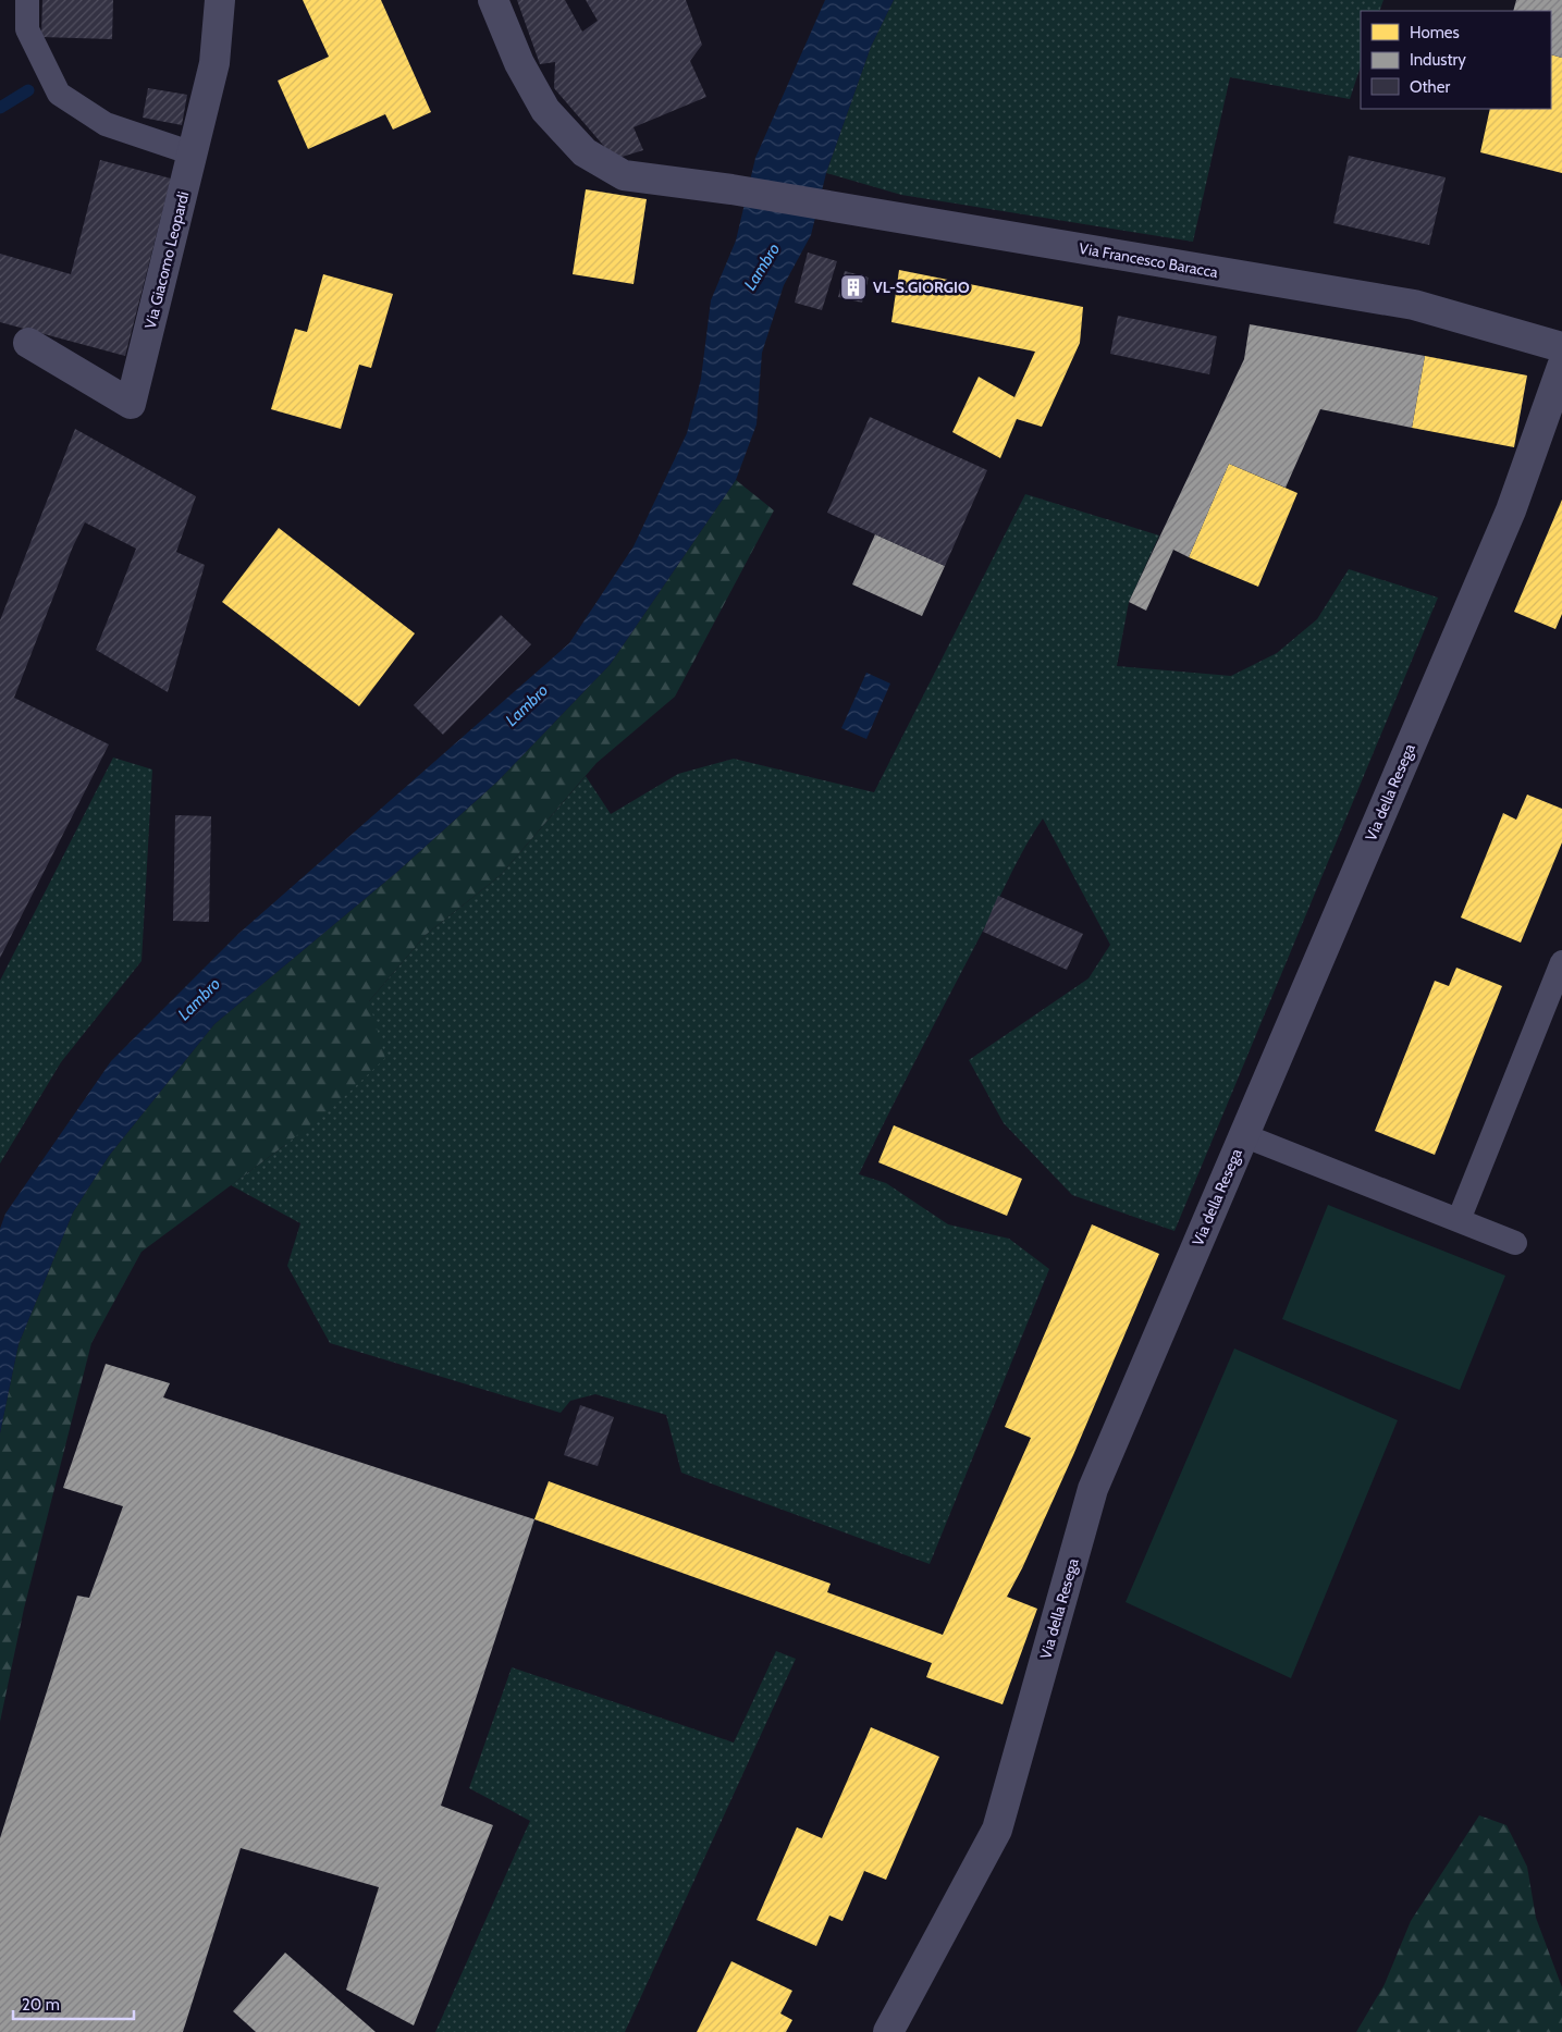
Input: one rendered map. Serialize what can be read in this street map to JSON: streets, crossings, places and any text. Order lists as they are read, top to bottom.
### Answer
{
  "streets": {
    "street": ["Via Giacomo Leopardi", "Via Francesco Baracca", "Via della Resega"]
  },
  "water": ["Lambro"],
  "places": {
    "building": ["VL-S.GIORGIO"]
  },
  "legend": ["Homes", "Industry", "Other"],
  "scale_bar": "20 m"
}
